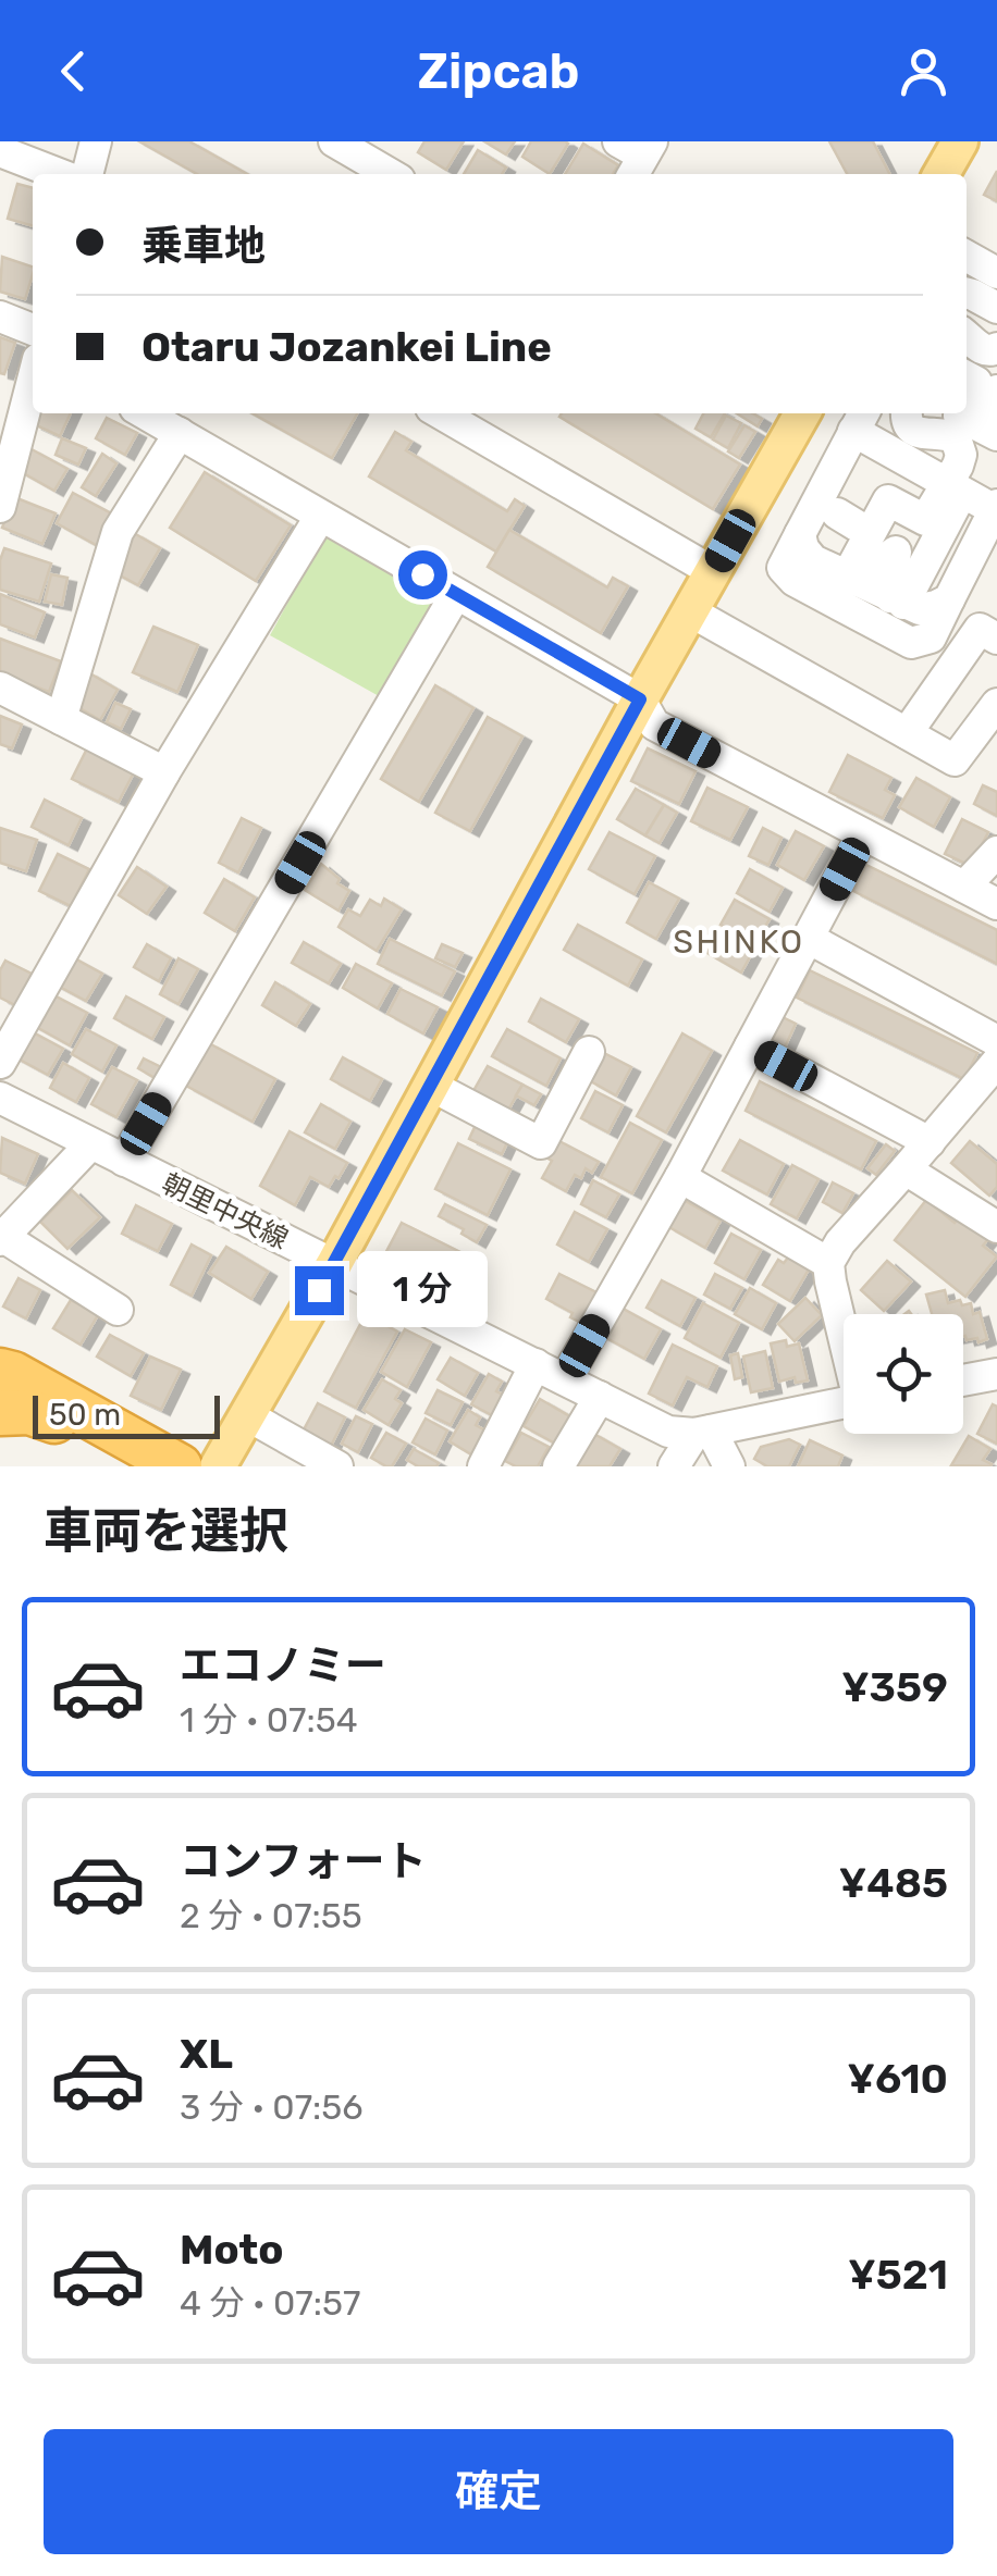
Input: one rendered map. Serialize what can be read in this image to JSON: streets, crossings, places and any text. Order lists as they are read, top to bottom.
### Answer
{
  "streets": {
    "street": ["朝里中央線"]
  },
  "districts": ["SHINKO"],
  "scale_bar": "50 m",
  "page": {
    "header": "Zipcab",
    "banner": ["乗車地", "Otaru Jozankei Line"],
    "bubble": "1 分",
    "scale": "50 m",
    "heading": "車両を選択",
    "list": [
      {
        "name": "エコノミー",
        "note": "1 分 · 07:54",
        "value": "¥359"
      },
      {
        "name": "コンフォート",
        "note": "2 分 · 07:55",
        "value": "¥485"
      },
      {
        "name": "XL",
        "note": "3 分 · 07:56",
        "value": "¥610"
      },
      {
        "name": "Moto",
        "note": "4 分 · 07:57",
        "value": "¥521"
      }
    ],
    "buttons": "確定"
  }
}
